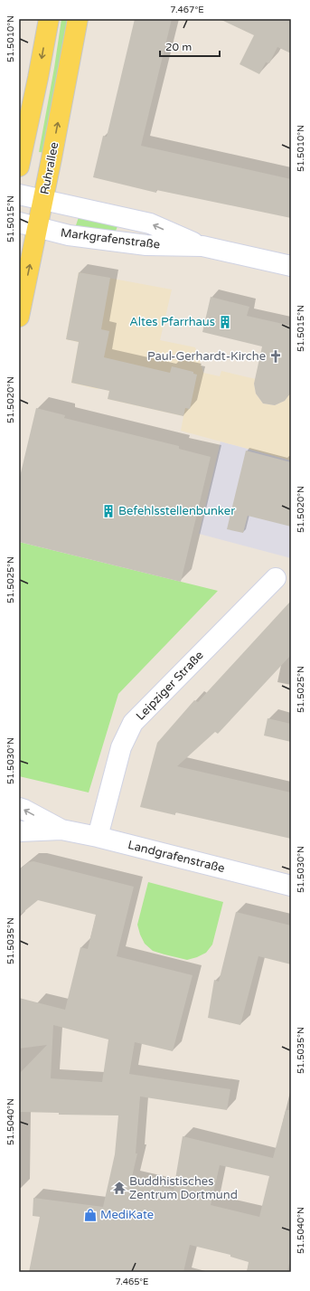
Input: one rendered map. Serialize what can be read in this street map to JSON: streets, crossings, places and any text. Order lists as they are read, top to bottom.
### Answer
{
  "streets": {
    "main road": ["Ruhrallee"],
    "street": ["Markgrafenstraße", "Leipziger Straße", "Landgrafenstraße"]
  },
  "crossings": [
    ["Ruhrallee", "Markgrafenstraße"],
    ["Leipziger Straße", "Landgrafenstraße"]
  ],
  "places": {
    "building": ["Altes Pfarrhaus", "Befehlsstellenbunker"],
    "church": ["Paul-Gerhardt-Kirche"],
    "temple": ["Buddhistisches Zentrum Dortmund"],
    "shop": ["MediKate"]
  },
  "scale_bar": "20 m",
  "coordinates": [
    "7.467°E",
    "51.5010°N",
    "51.5015°N",
    "51.5020°N",
    "51.5025°N",
    "51.5030°N",
    "51.5035°N",
    "51.5040°N",
    "7.465°E"
  ]
}
